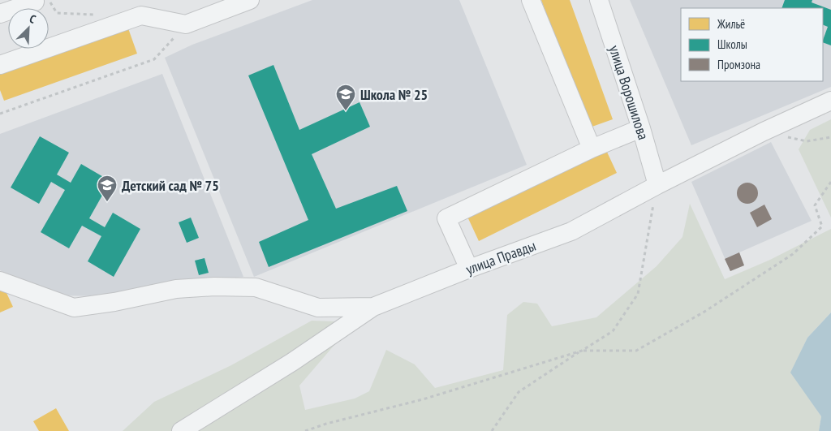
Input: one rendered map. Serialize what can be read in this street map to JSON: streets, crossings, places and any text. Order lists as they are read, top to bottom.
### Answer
{
  "streets": {
    "street": ["улица Ворошилова", "улица Правды"]
  },
  "crossings": [
    ["улица Ворошилова", "улица Правды"]
  ],
  "places": {
    "school or university": ["Школа № 25", "Детский сад № 75"]
  },
  "legend": ["Жильё", "Школы", "Промзона"],
  "north": "top right"
}
